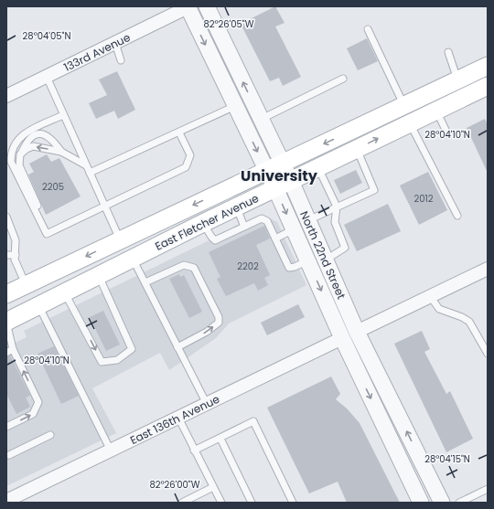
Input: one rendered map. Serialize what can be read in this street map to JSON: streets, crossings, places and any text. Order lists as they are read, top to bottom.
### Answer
{
  "streets": {
    "main road": ["East Fletcher Avenue"],
    "street": ["133rd Avenue", "North 22nd Street", "East 136th Avenue"]
  },
  "crossings": [
    ["133rd Avenue", "North 22nd Street"],
    ["East Fletcher Avenue", "North 22nd Street"],
    ["North 22nd Street", "East 136th Avenue"]
  ],
  "districts": ["University"],
  "house_numbers": ["2205", "2012", "2202"],
  "coordinates": [
    "82°26'05\"W",
    "28°04'05\"N",
    "28°04'10\"N",
    "28°04'15\"N",
    "82°26'00\"W"
  ]
}
